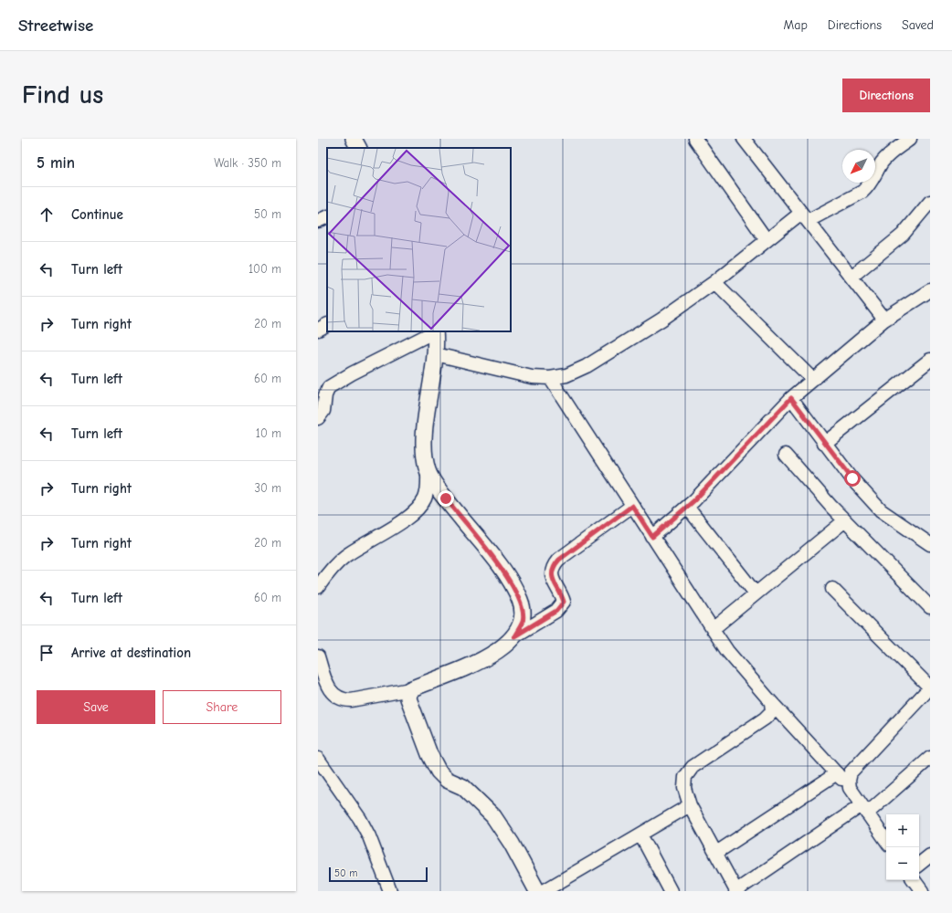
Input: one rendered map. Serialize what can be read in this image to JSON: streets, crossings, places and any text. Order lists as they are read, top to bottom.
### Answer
{
  "scale_bar": "50 m",
  "north": "bottom left",
  "page": {
    "header": "Streetwise",
    "nav": ["Map", "Directions", "Saved"],
    "buttons": [
      "Directions",
      ["Save", "Share"]
    ],
    "title": "Find us",
    "heading": ["5 min", "Walk · 350 m"],
    "list": [
      ["Continue", "50 m"],
      ["Turn left", "100 m"],
      ["Turn right", "20 m"],
      ["Turn left", "60 m"],
      ["Turn left", "10 m"],
      ["Turn right", "30 m"],
      ["Turn right", "20 m"],
      ["Turn left", "60 m"],
      "Arrive at destination"
    ],
    "map_buttons": ["+", "−"],
    "scale": "50 m"
  }
}
